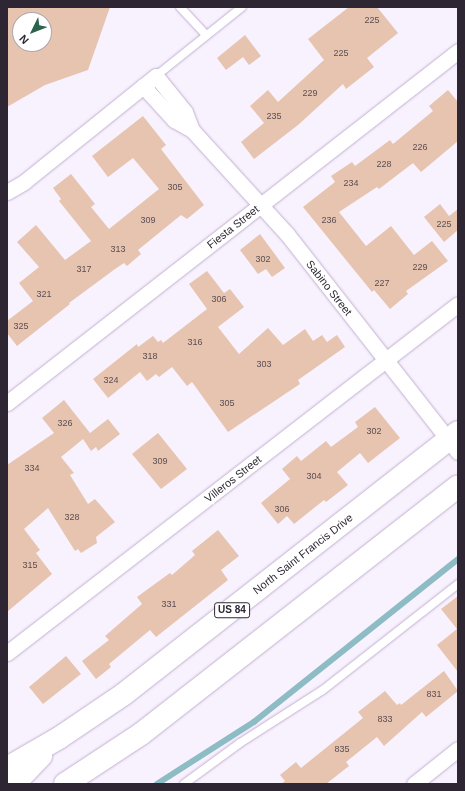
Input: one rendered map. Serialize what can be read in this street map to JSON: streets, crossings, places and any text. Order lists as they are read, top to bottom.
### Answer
{
  "streets": {
    "highway": ["North Saint Francis Drive", "US 84"],
    "street": ["Fiesta Street", "Sabino Street", "Villeros Street"]
  },
  "crossings": [
    ["Fiesta Street", "Sabino Street"],
    ["Sabino Street", "Villeros Street"],
    ["Sabino Street", "North Saint Francis Drive"]
  ],
  "house_numbers": [
    "225",
    "225",
    "229",
    "235",
    "226",
    "228",
    "234",
    "305",
    "309",
    "236",
    "225",
    "313",
    "302",
    "229",
    "317",
    "227",
    "321",
    "306",
    "325",
    "316",
    "318",
    "303",
    "324",
    "305",
    "326",
    "302",
    "309",
    "334",
    "304",
    "306",
    "328",
    "315",
    "331",
    "831",
    "833",
    "835"
  ],
  "north": "bottom left"
}
